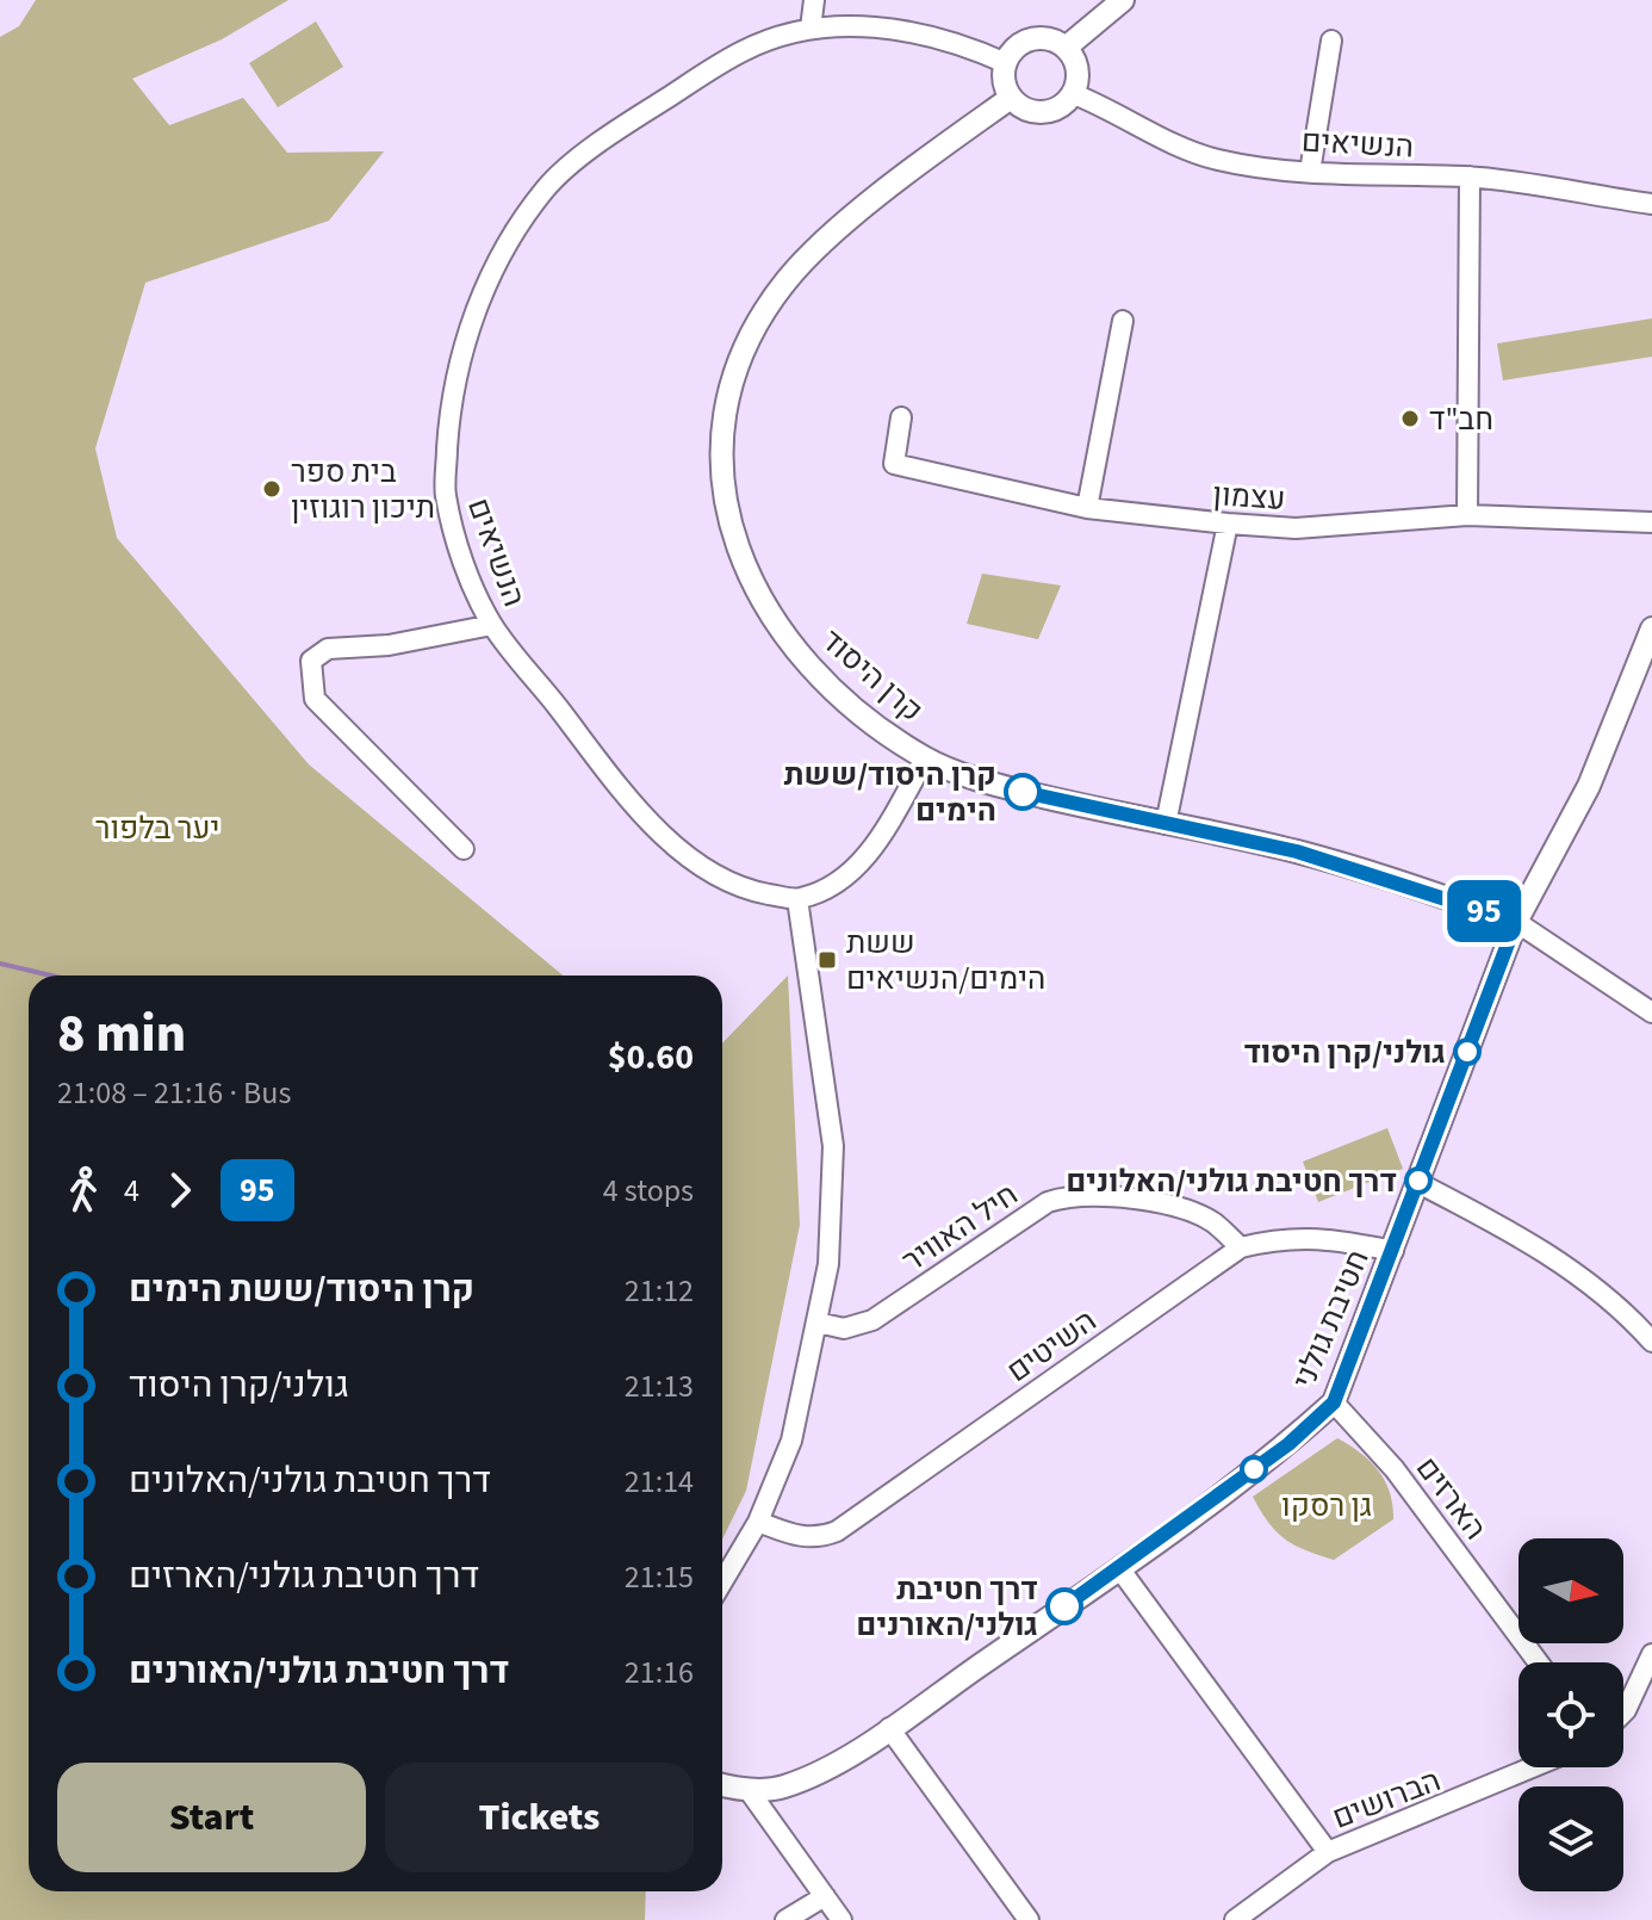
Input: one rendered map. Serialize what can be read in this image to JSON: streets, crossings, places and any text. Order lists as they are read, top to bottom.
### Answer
{
  "streets": {
    "street": [
      "הנשיאים",
      "עצמון",
      "קרן היסוד",
      "חיל האוויר",
      "חטיבת גולני",
      "השיטים",
      "הארזים",
      "הברושים"
    ]
  },
  "crossings": [
    ["הנשיאים", "קרן היסוד"],
    ["קרן היסוד", "חטיבת גולני"],
    ["חיל האוויר", "השיטים"],
    ["חטיבת גולני", "השיטים"],
    ["חטיבת גולני", "הארזים"]
  ],
  "parks": ["יער בלפור", "גן רסקו"],
  "places": {
    "other": [
      "חב\"ד",
      "בית ספר תיכון רוגוזין",
      "קרן היסוד/ששת הימים",
      "גולני/קרן היסוד",
      "דרך חטיבת גולני/האלונים",
      "דרך חטיבת גולני/האורנים"
    ],
    "transit": ["ששת הימים/הנשיאים"]
  },
  "lines": ["bus line 95"],
  "north": "right",
  "page": {
    "on_map": "95",
    "heading": ["8 min", "21:08 – 21:16 · Bus", "$0.60"],
    "legs": ["4", "95", "4 stops"],
    "list": [
      {
        "name": "קרן היסוד/ששת הימים",
        "value": "21:12"
      },
      {
        "name": "גולני/קרן היסוד",
        "value": "21:13"
      },
      {
        "name": "דרך חטיבת גולני/האלונים",
        "value": "21:14"
      },
      {
        "name": "דרך חטיבת גולני/הארזים",
        "value": "21:15"
      },
      {
        "name": "דרך חטיבת גולני/האורנים",
        "value": "21:16"
      }
    ],
    "buttons": ["Start", "Tickets"]
  }
}
